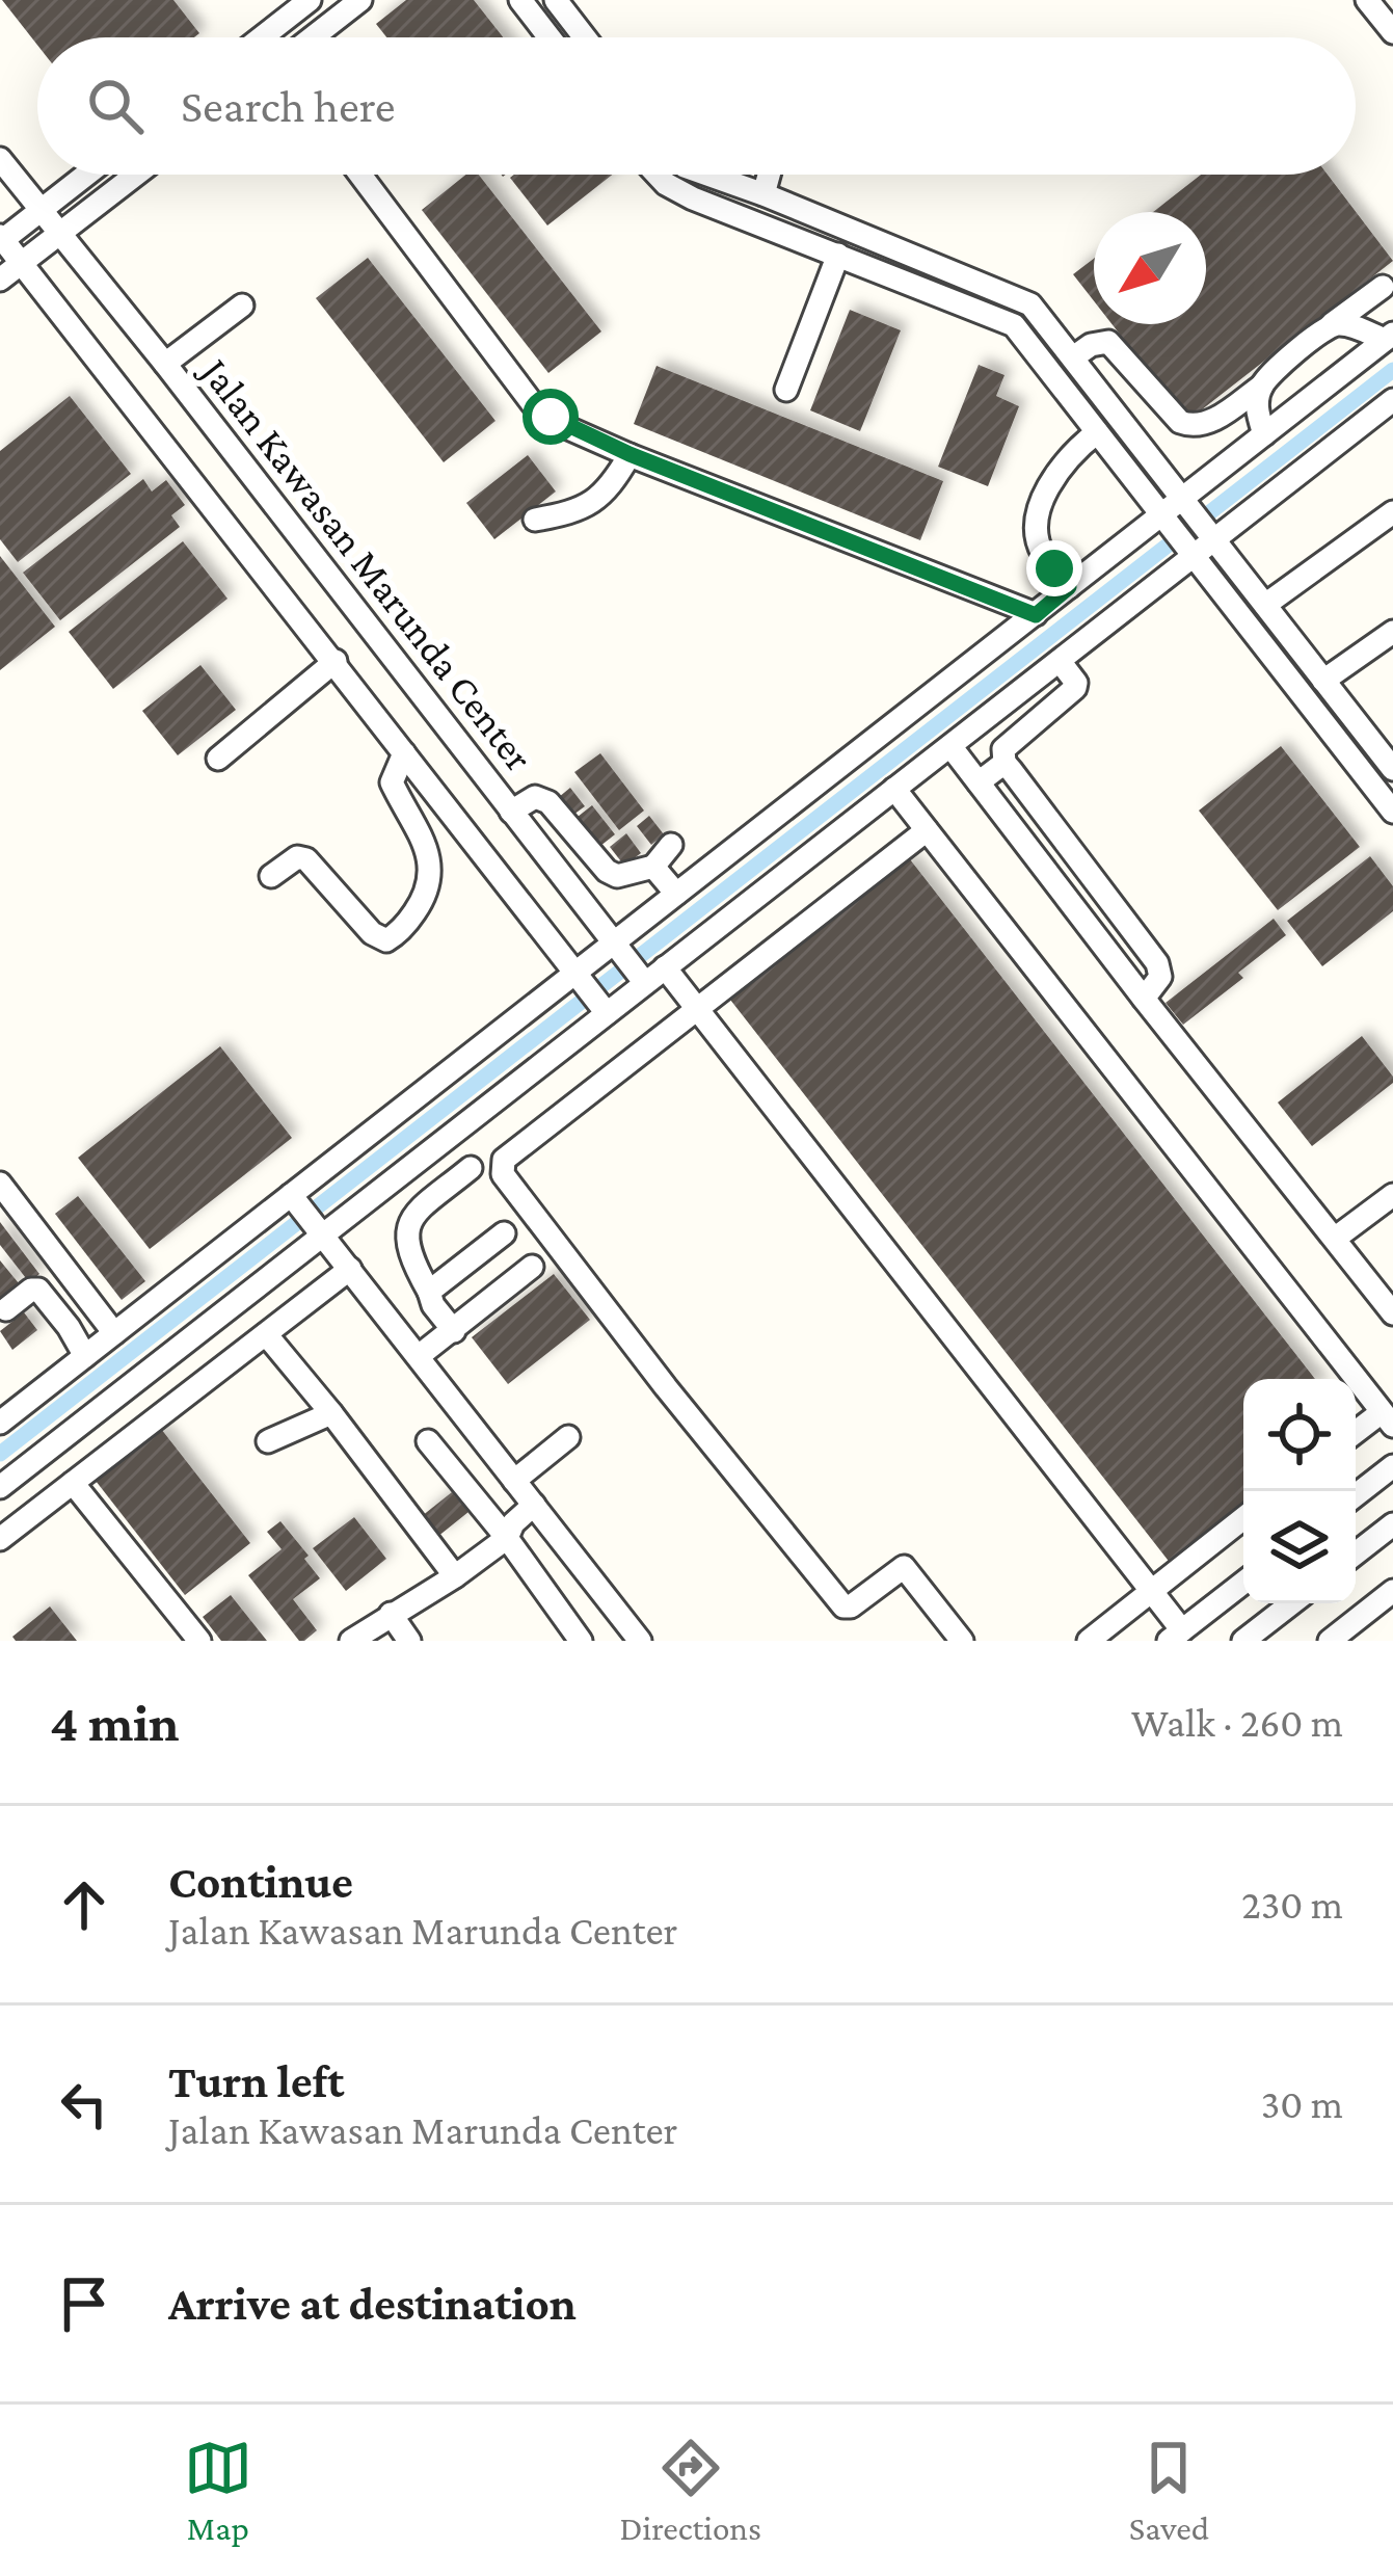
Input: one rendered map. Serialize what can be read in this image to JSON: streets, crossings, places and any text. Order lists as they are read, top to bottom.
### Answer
{
  "streets": {
    "street": ["Jalan Kawasan Marunda Center"]
  },
  "north": "bottom left",
  "page": {
    "search": "Search here",
    "heading": ["4 min", "Walk · 260 m"],
    "list": [
      ["Continue", "Jalan Kawasan Marunda Center", "230 m"],
      ["Turn left", "Jalan Kawasan Marunda Center", "30 m"],
      "Arrive at destination"
    ],
    "nav": ["Map", "Directions", "Saved"]
  }
}
